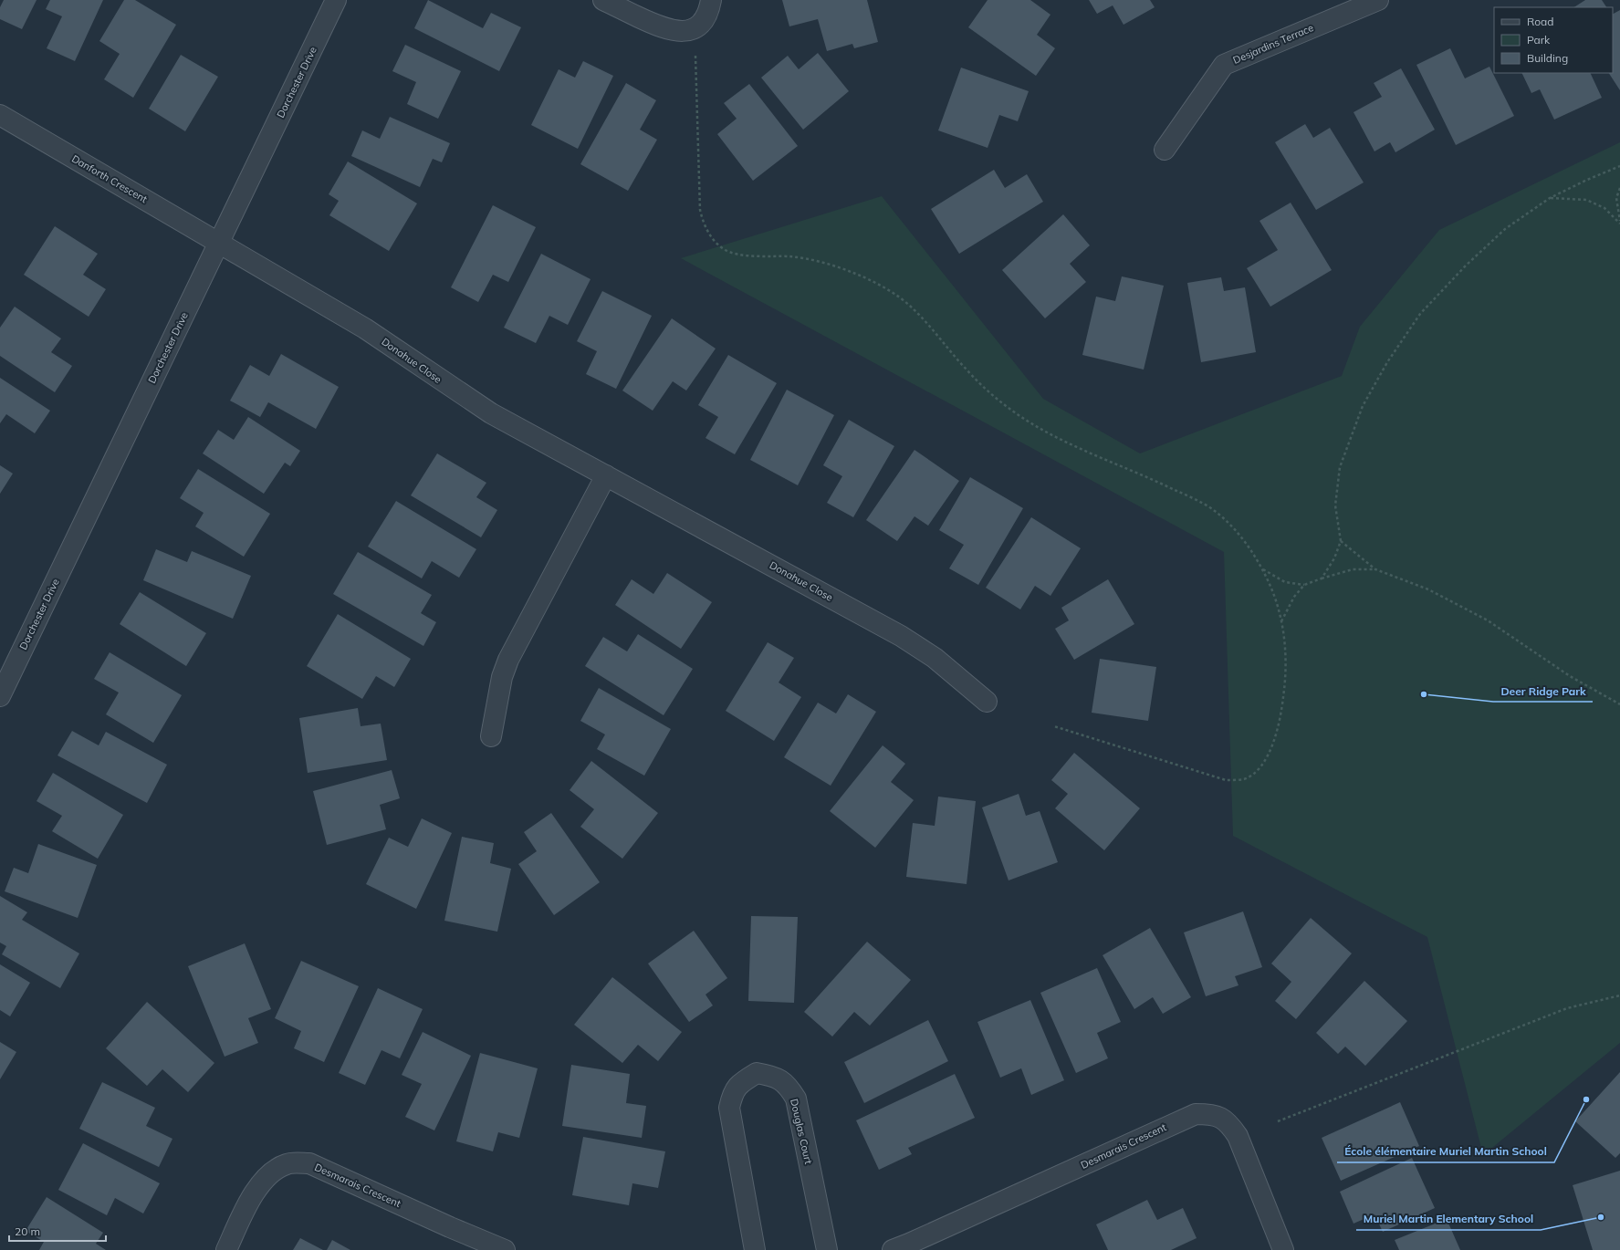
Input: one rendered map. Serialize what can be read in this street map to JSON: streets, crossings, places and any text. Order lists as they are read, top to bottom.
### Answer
{
  "streets": {
    "street": [
      "Desjardins Terrace",
      "Dorchester Drive",
      "Danforth Crescent",
      "Donahue Close",
      "Douglas Court",
      "Desmarais Crescent"
    ]
  },
  "crossings": [
    ["Dorchester Drive", "Danforth Crescent"],
    ["Dorchester Drive", "Donahue Close"],
    ["Danforth Crescent", "Donahue Close"]
  ],
  "places": ["Deer Ridge Park", "École élémentaire Muriel Martin School", "Muriel Martin Elementary School"],
  "legend": ["Road", "Park", "Building"],
  "scale_bar": "20 m"
}
